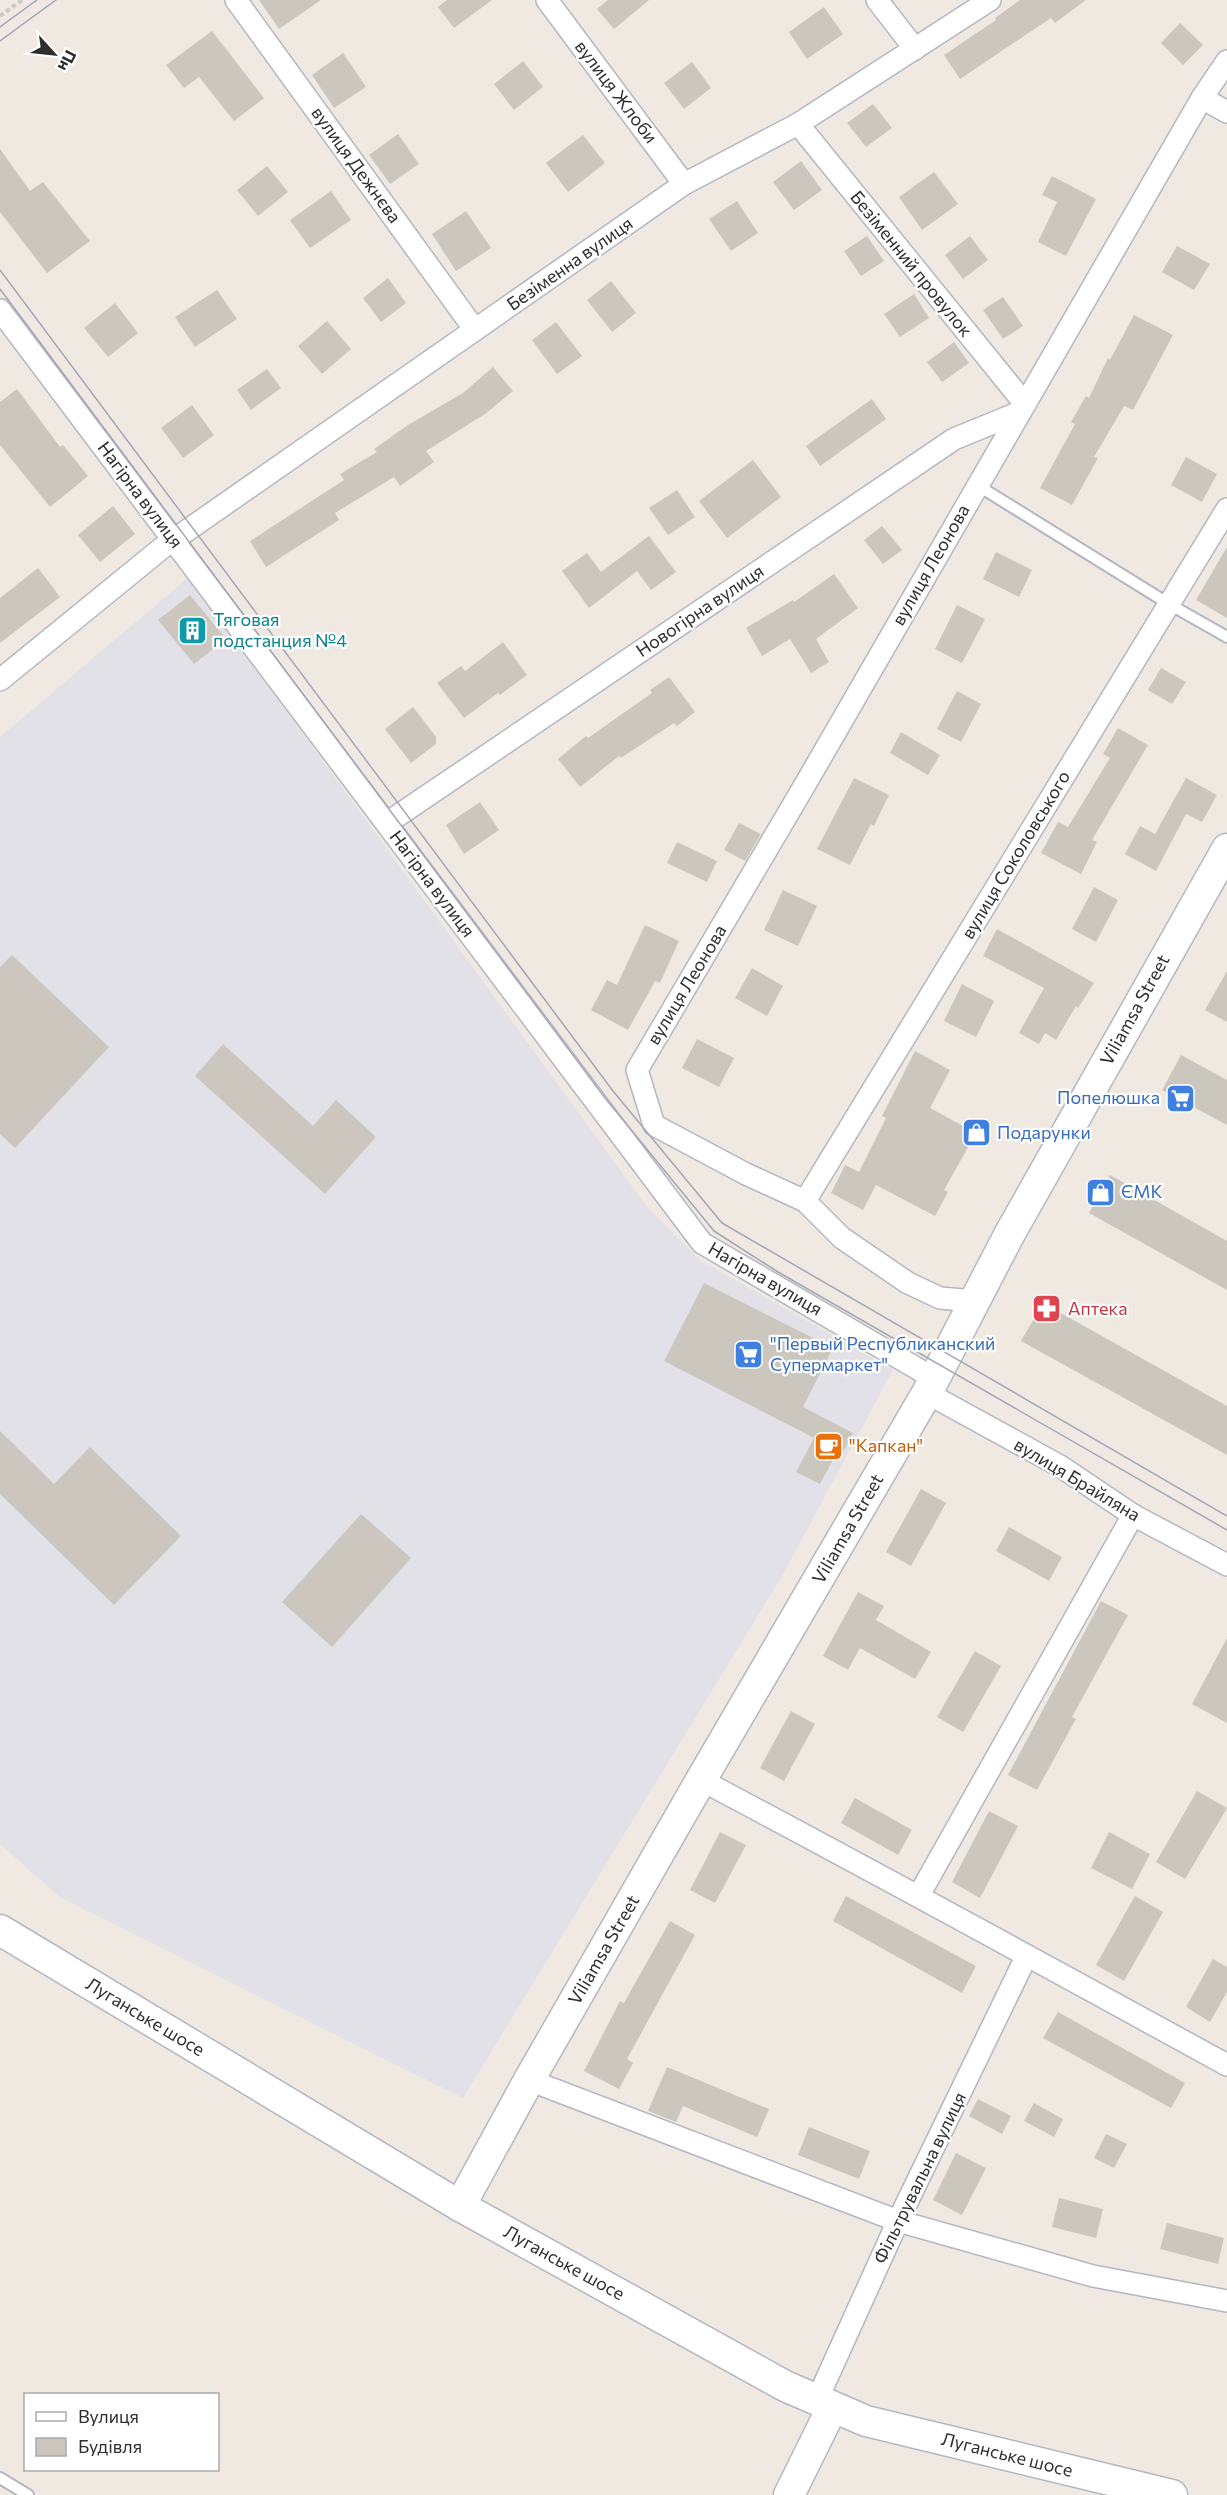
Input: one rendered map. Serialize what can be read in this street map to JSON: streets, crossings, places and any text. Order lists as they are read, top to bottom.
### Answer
{
  "streets": {
    "street": [
      "вулиця Жлоби",
      "вулиця Дежнєва",
      "Безіменна вулиця",
      "Безіменний провулок",
      "Нагірна вулиця",
      "вулиця Леонова",
      "Новогірна вулиця",
      "вулиця Соколовського",
      "Viliamsa Street",
      "вулиця Брайляна",
      "Луганське шосе",
      "Фільтрувальна вулиця"
    ]
  },
  "crossings": [
    ["вулиця Жлоби", "Безіменна вулиця"],
    ["вулиця Дежнєва", "Безіменна вулиця"],
    ["Безіменна вулиця", "Безіменний провулок"],
    ["Безіменна вулиця", "Нагірна вулиця"],
    ["Безіменний провулок", "вулиця Леонова"],
    ["Безіменний провулок", "Новогірна вулиця"],
    ["Нагірна вулиця", "Новогірна вулиця"],
    ["Нагірна вулиця", "Viliamsa Street"],
    ["Нагірна вулиця", "вулиця Брайляна"],
    ["вулиця Леонова", "Новогірна вулиця"],
    ["вулиця Леонова", "вулиця Соколовського"],
    ["Viliamsa Street", "вулиця Брайляна"],
    ["Viliamsa Street", "Луганське шосе"],
    ["Луганське шосе", "Фільтрувальна вулиця"]
  ],
  "places": {
    "building": ["Тяговая подстанция №4"],
    "supermarket": ["Попелюшка", "\"Первый Республиканский Супермаркет\""],
    "shop": ["Подарунки", "ЄМК"],
    "pharmacy": ["Аптека"],
    "cafe": ["\"Капкан\""]
  },
  "legend": ["Вулиця", "Будівля"],
  "north": "bottom right"
}
